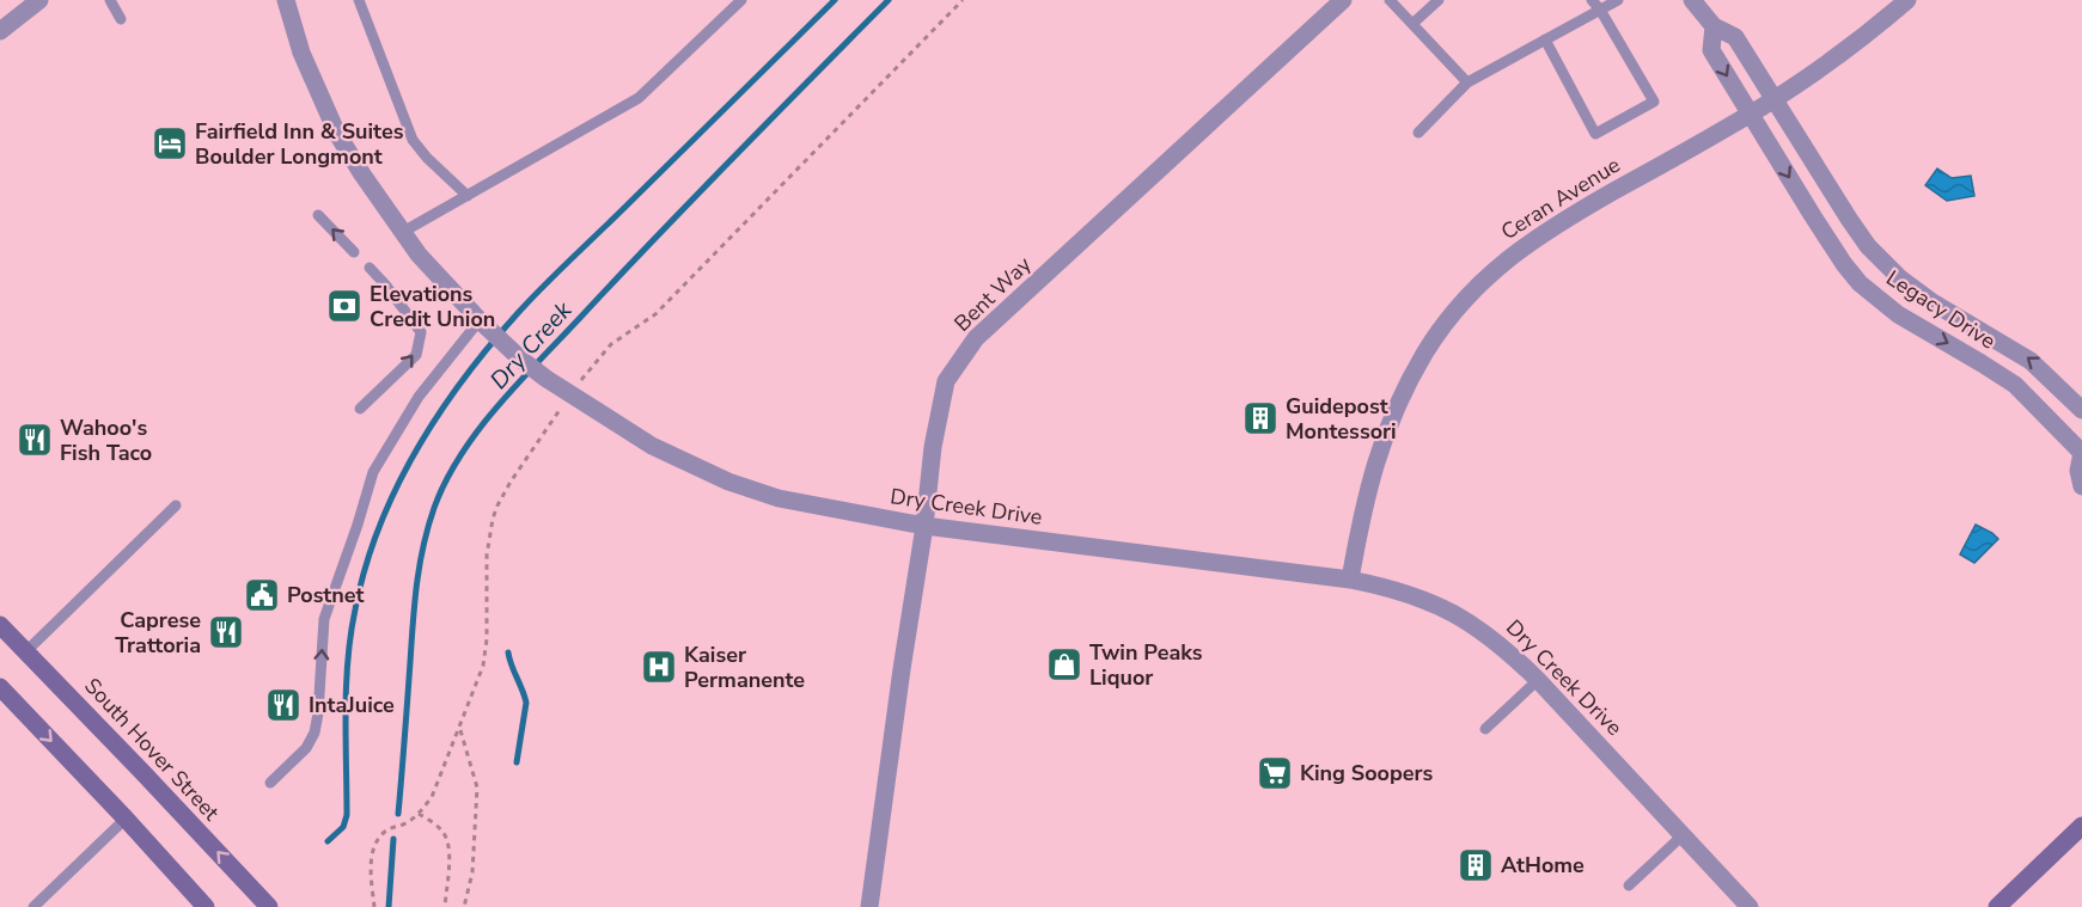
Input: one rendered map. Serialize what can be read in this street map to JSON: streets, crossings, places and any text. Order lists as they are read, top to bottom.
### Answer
{
  "streets": {
    "main road": ["South Hover Street"],
    "street": [
      "Ceran Avenue",
      "Bent Way",
      "Legacy Drive",
      "Dry Creek Drive"
    ]
  },
  "crossings": [
    ["Ceran Avenue", "Legacy Drive"],
    ["Ceran Avenue", "Dry Creek Drive"],
    ["Bent Way", "Dry Creek Drive"]
  ],
  "water": ["Dry Creek"],
  "places": {
    "hotel": ["Fairfield Inn & Suites Boulder Longmont"],
    "bank": ["Elevations Credit Union"],
    "building": ["Guidepost Montessori", "AtHome"],
    "restaurant": ["Wahoo's Fish Taco", "Caprese Trattoria", "IntaJuice"],
    "public building": ["Postnet"],
    "shop": ["Twin Peaks Liquor"],
    "hospital": ["Kaiser Permanente"],
    "supermarket": ["King Soopers"]
  }
}
